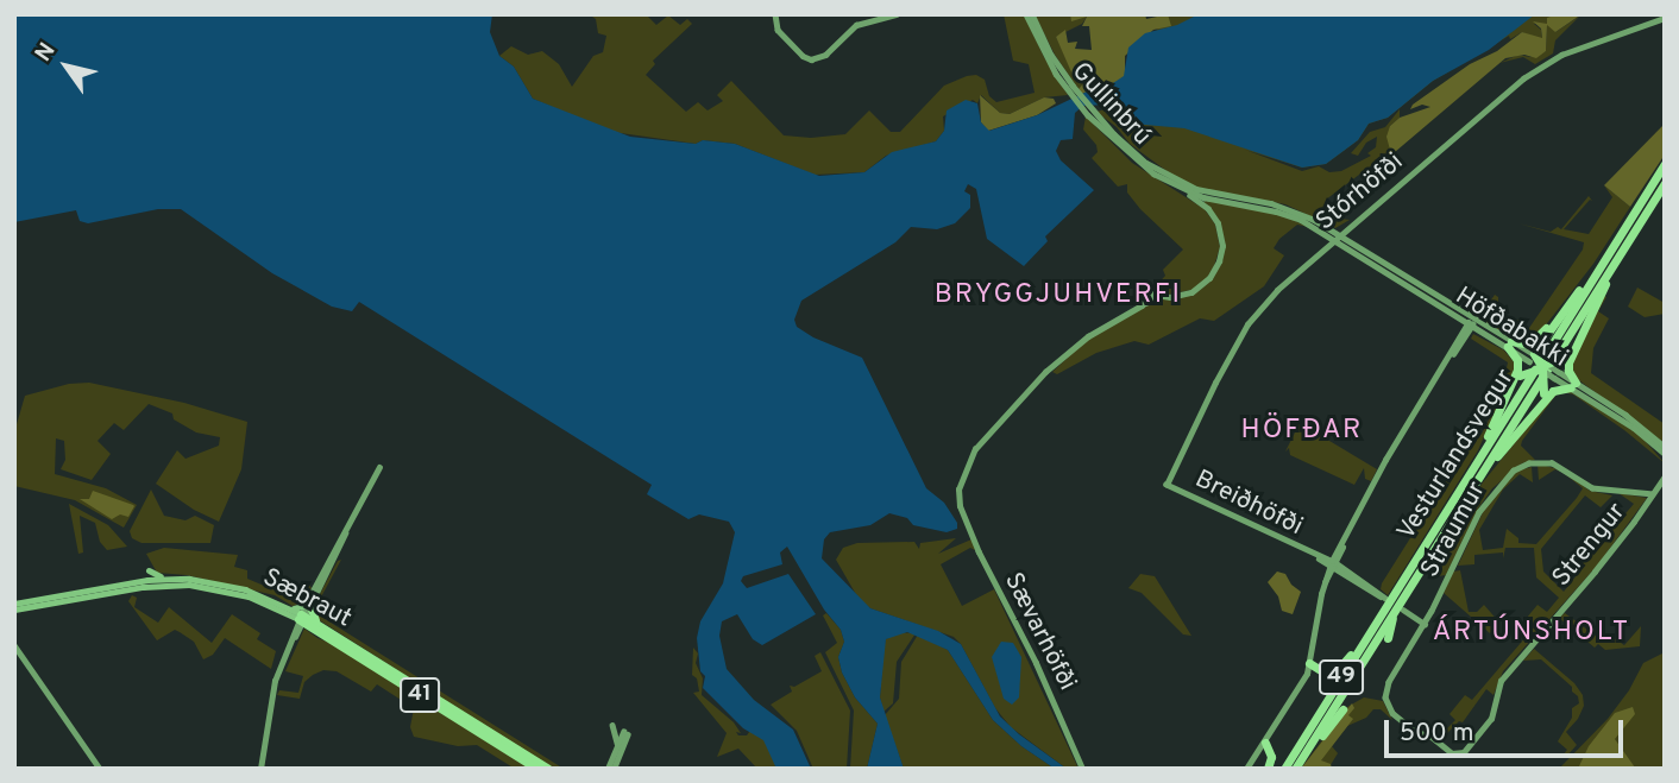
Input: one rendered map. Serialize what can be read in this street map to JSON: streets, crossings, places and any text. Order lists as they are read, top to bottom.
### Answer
{
  "streets": {
    "highway": [
      "Vesturlandsvegur",
      "Sæbraut",
      "49",
      "41"
    ],
    "street": [
      "Gullinbrú",
      "Stórhöfði",
      "Höfðabakki",
      "Breiðhöfði",
      "Straumur",
      "Strengur",
      "Sævarhöfði"
    ]
  },
  "crossings": [
    ["Gullinbrú", "Stórhöfði"],
    ["Gullinbrú", "Höfðabakki"],
    ["Gullinbrú", "Sævarhöfði"],
    ["Stórhöfði", "Höfðabakki"],
    ["Stórhöfði", "Breiðhöfði"],
    ["Straumur", "Strengur"]
  ],
  "districts": ["BRYGGJUHVERFI", "HÖFÐAR", "ÁRTÚNSHOLT"],
  "scale_bar": "500 m",
  "north": "top left"
}
